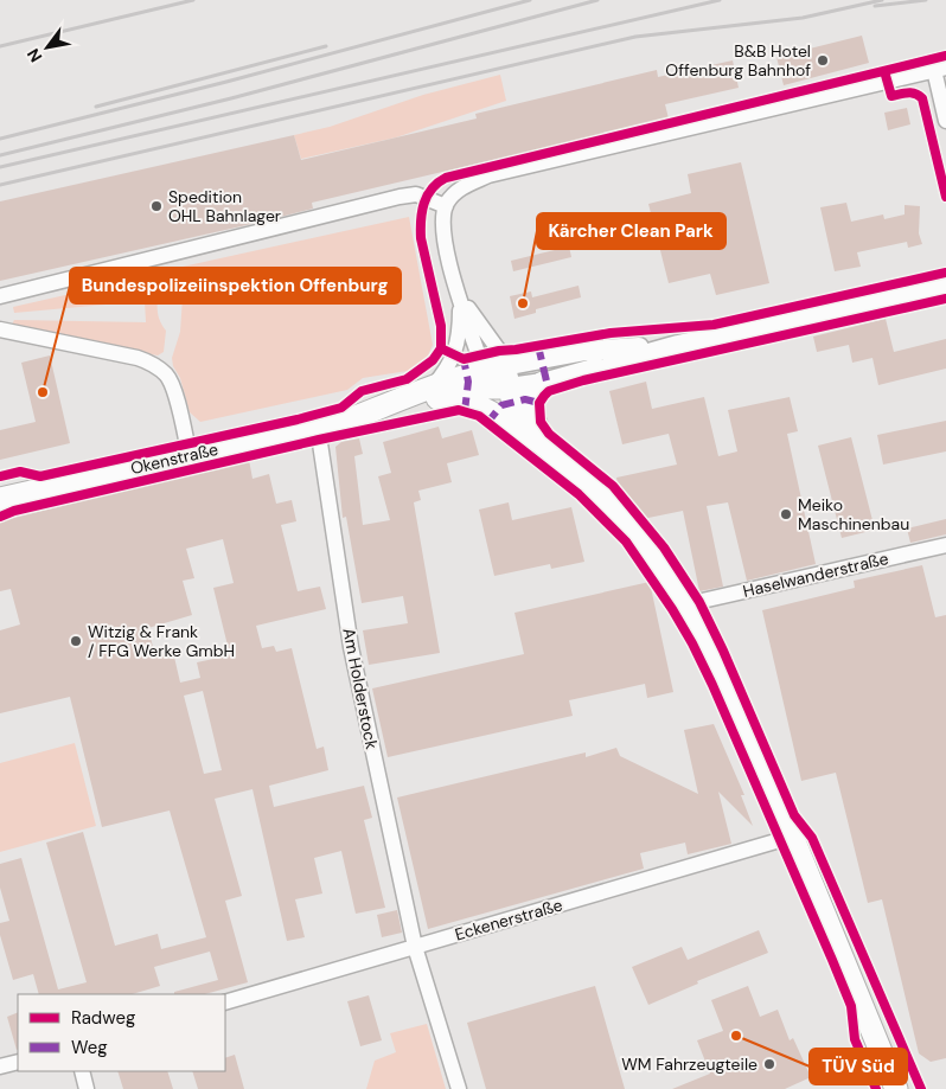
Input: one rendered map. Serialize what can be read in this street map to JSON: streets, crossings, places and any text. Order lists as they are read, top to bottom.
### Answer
{
  "streets": {
    "main road": ["Okenstraße"],
    "street": ["Haselwanderstraße", "Am Holderstock", "Eckenerstraße"]
  },
  "crossings": [
    ["Okenstraße", "Am Holderstock"],
    ["Am Holderstock", "Eckenerstraße"]
  ],
  "places": [
    "B&B Hotel Offenburg Bahnhof",
    "Spedition OHL Bahnlager",
    "Kärcher Clean Park",
    "Bundespolizeiinspektion Offenburg",
    "Meiko Maschinenbau",
    "Witzig & Frank / FFG Werke GmbH",
    "TÜV Süd",
    "WM Fahrzeugteile"
  ],
  "legend": ["Radweg", "Weg"],
  "north": "bottom left"
}
